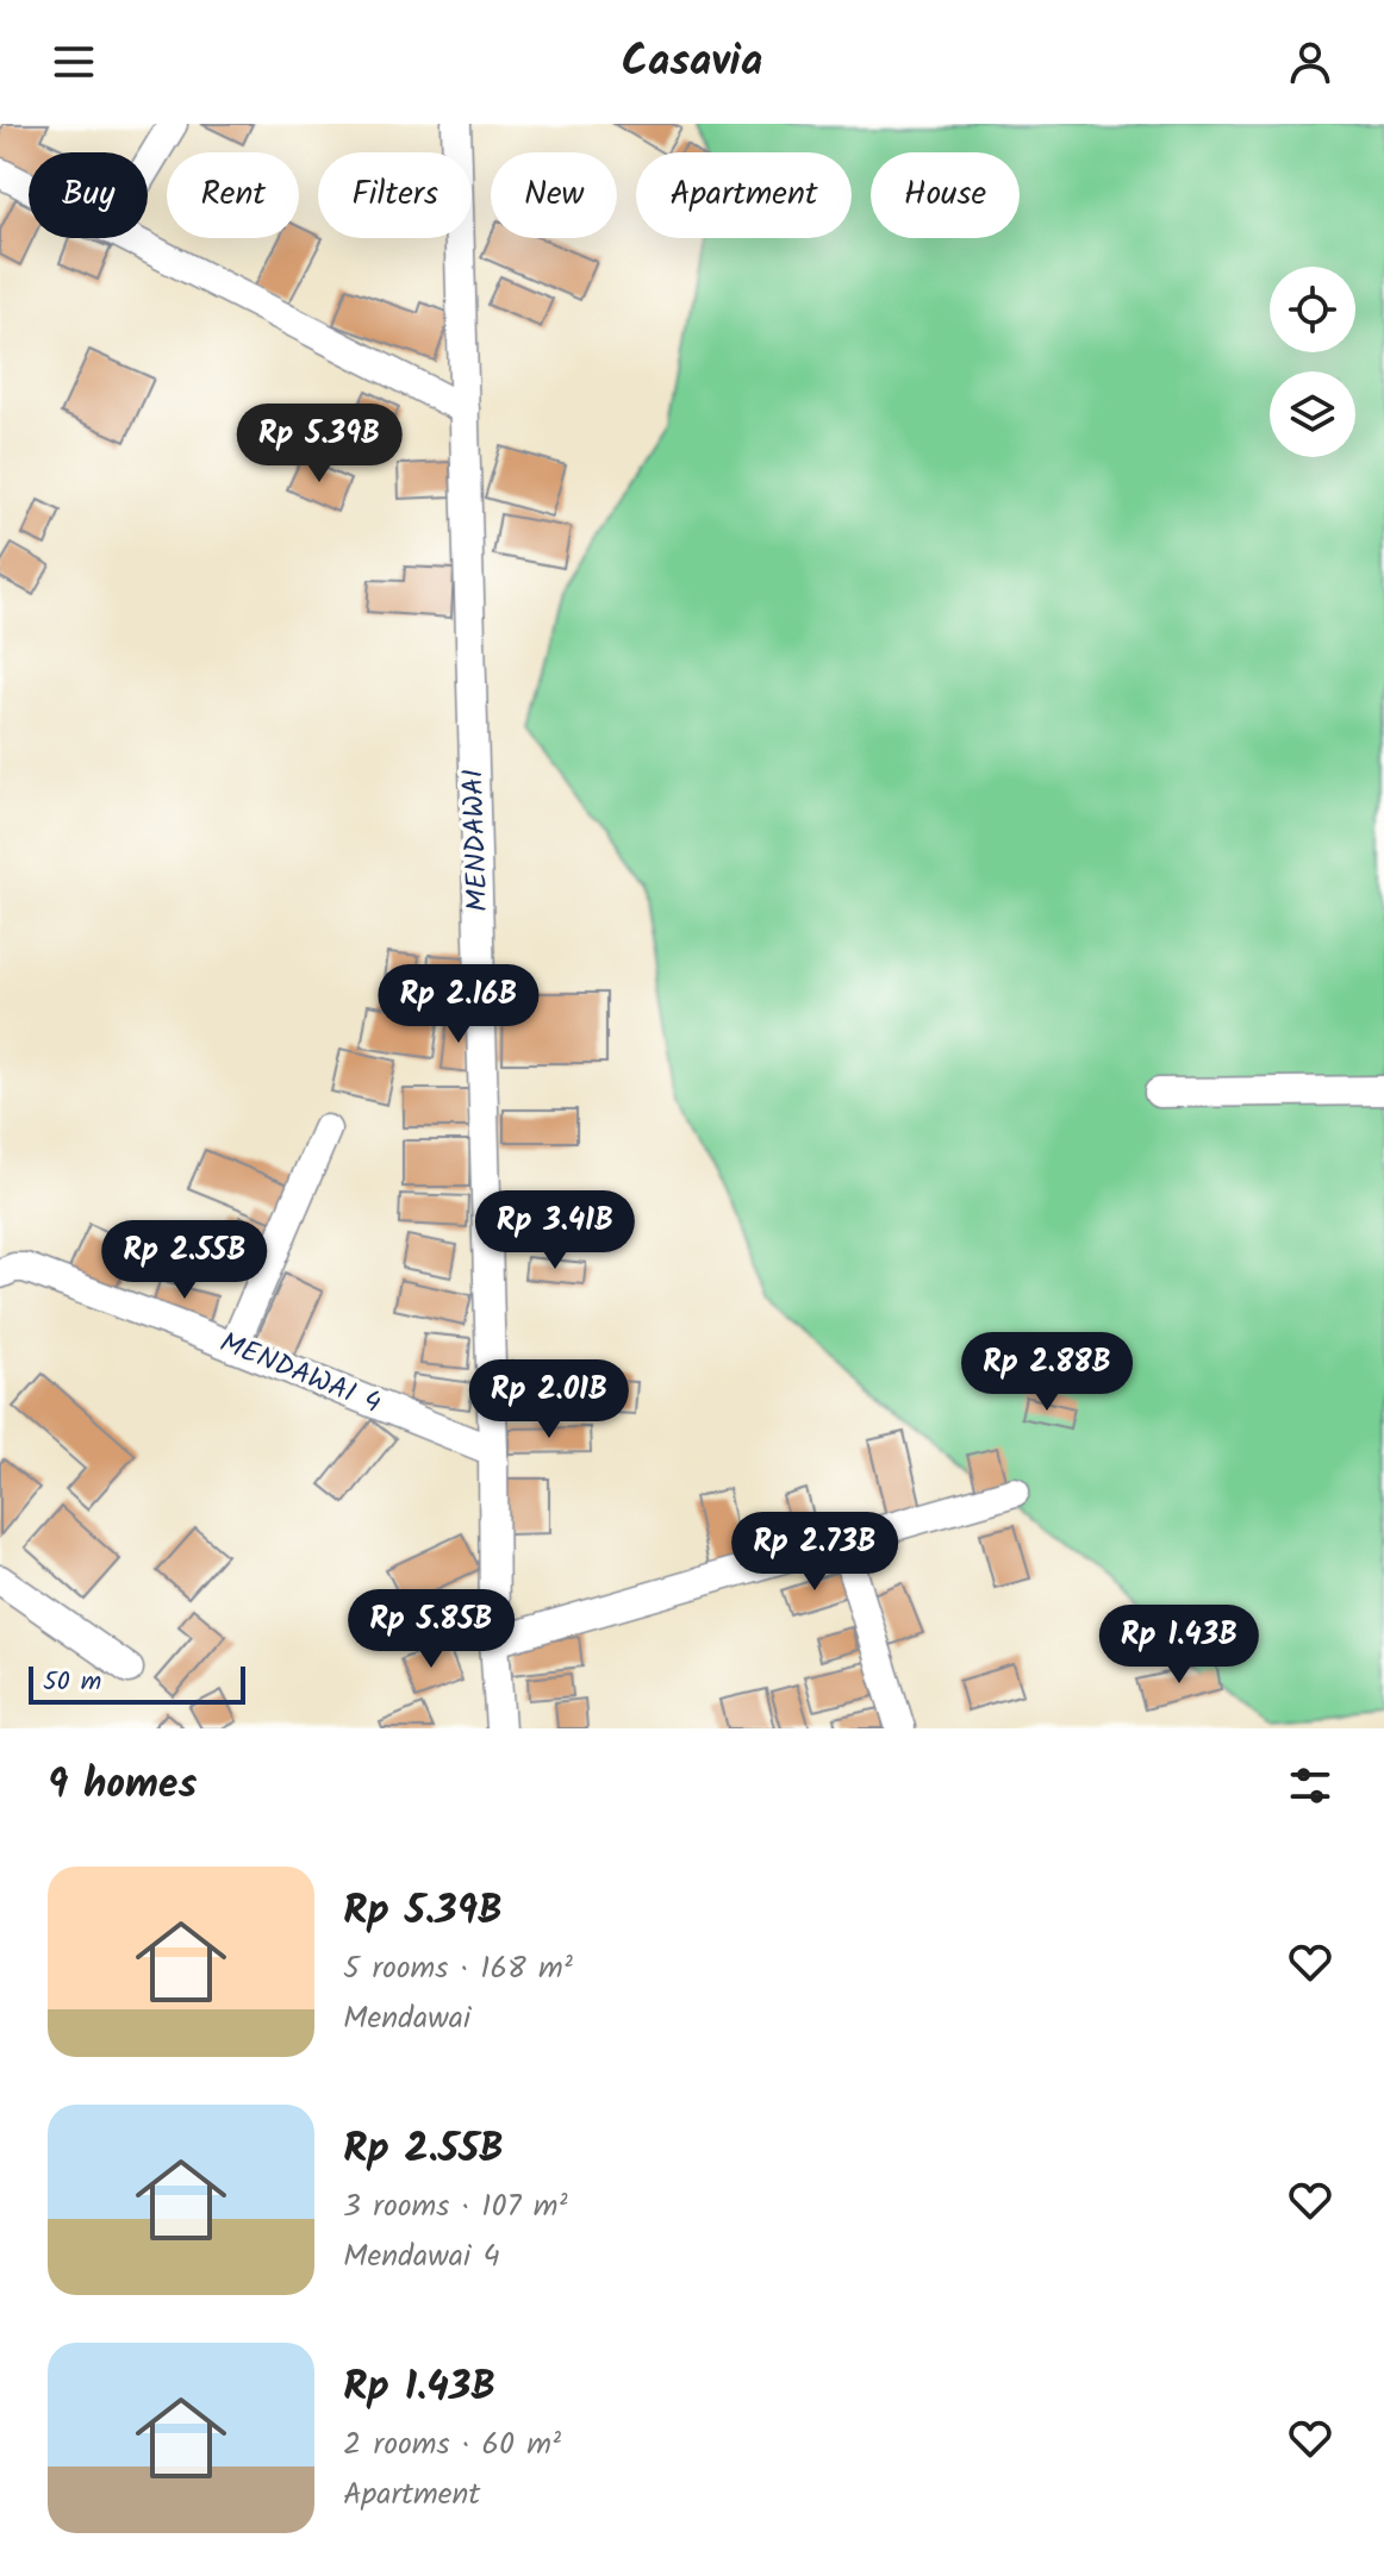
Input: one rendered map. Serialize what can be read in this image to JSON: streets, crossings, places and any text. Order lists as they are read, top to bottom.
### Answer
{
  "streets": {
    "street": ["MENDAWAI", "MENDAWAI 4"]
  },
  "crossings": [
    ["MENDAWAI", "MENDAWAI 4"]
  ],
  "scale_bar": "50 m",
  "page": {
    "header": "Casavia",
    "chip": [
      "Buy",
      "Rent",
      "Filters",
      "New",
      "Apartment",
      "House"
    ],
    "price": [
      "Rp 5.39B",
      "Rp 2.16B",
      "Rp 3.41B",
      "Rp 2.55B",
      "Rp 2.88B",
      "Rp 2.01B",
      "Rp 2.73B",
      "Rp 5.85B",
      "Rp 1.43B"
    ],
    "scale": "50 m",
    "heading": "9 homes",
    "list": [
      {
        "name": "Rp 5.39B",
        "note": "5 rooms · 168 m² · Mendawai"
      },
      {
        "name": "Rp 2.55B",
        "note": "3 rooms · 107 m² · Mendawai 4"
      },
      {
        "name": "Rp 1.43B",
        "note": "2 rooms · 60 m² · Apartment"
      }
    ]
  }
}
